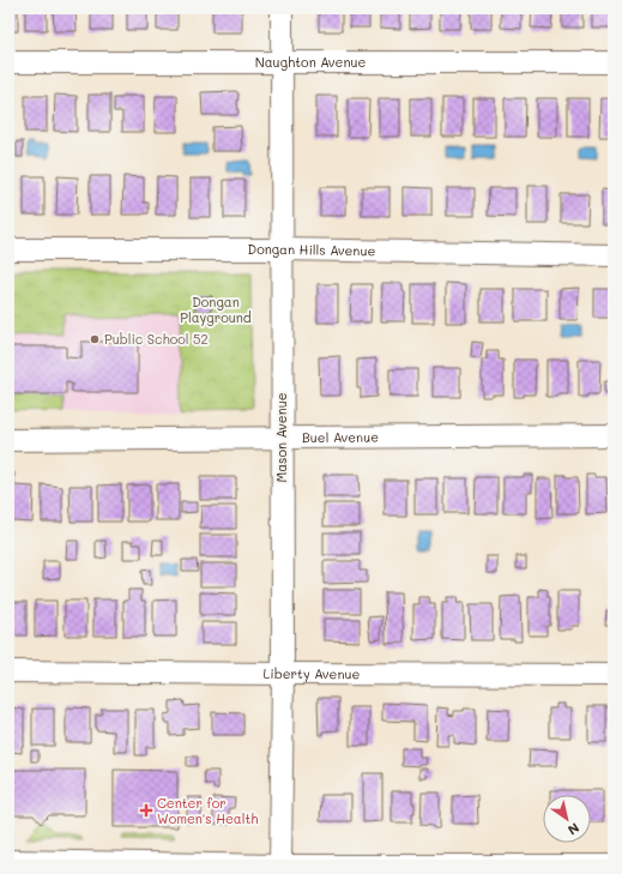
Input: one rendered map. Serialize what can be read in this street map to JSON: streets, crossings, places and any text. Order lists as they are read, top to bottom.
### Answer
{
  "streets": {
    "street": [
      "Naughton Avenue",
      "Dongan Hills Avenue",
      "Buel Avenue",
      "Mason Avenue",
      "Liberty Avenue"
    ]
  },
  "crossings": [
    ["Naughton Avenue", "Mason Avenue"],
    ["Dongan Hills Avenue", "Mason Avenue"],
    ["Buel Avenue", "Mason Avenue"],
    ["Mason Avenue", "Liberty Avenue"]
  ],
  "parks": ["Dongan Playground"],
  "places": {
    "other": ["Public School 52"],
    "health": ["Center for Women's Health"]
  },
  "north": "bottom right"
}
